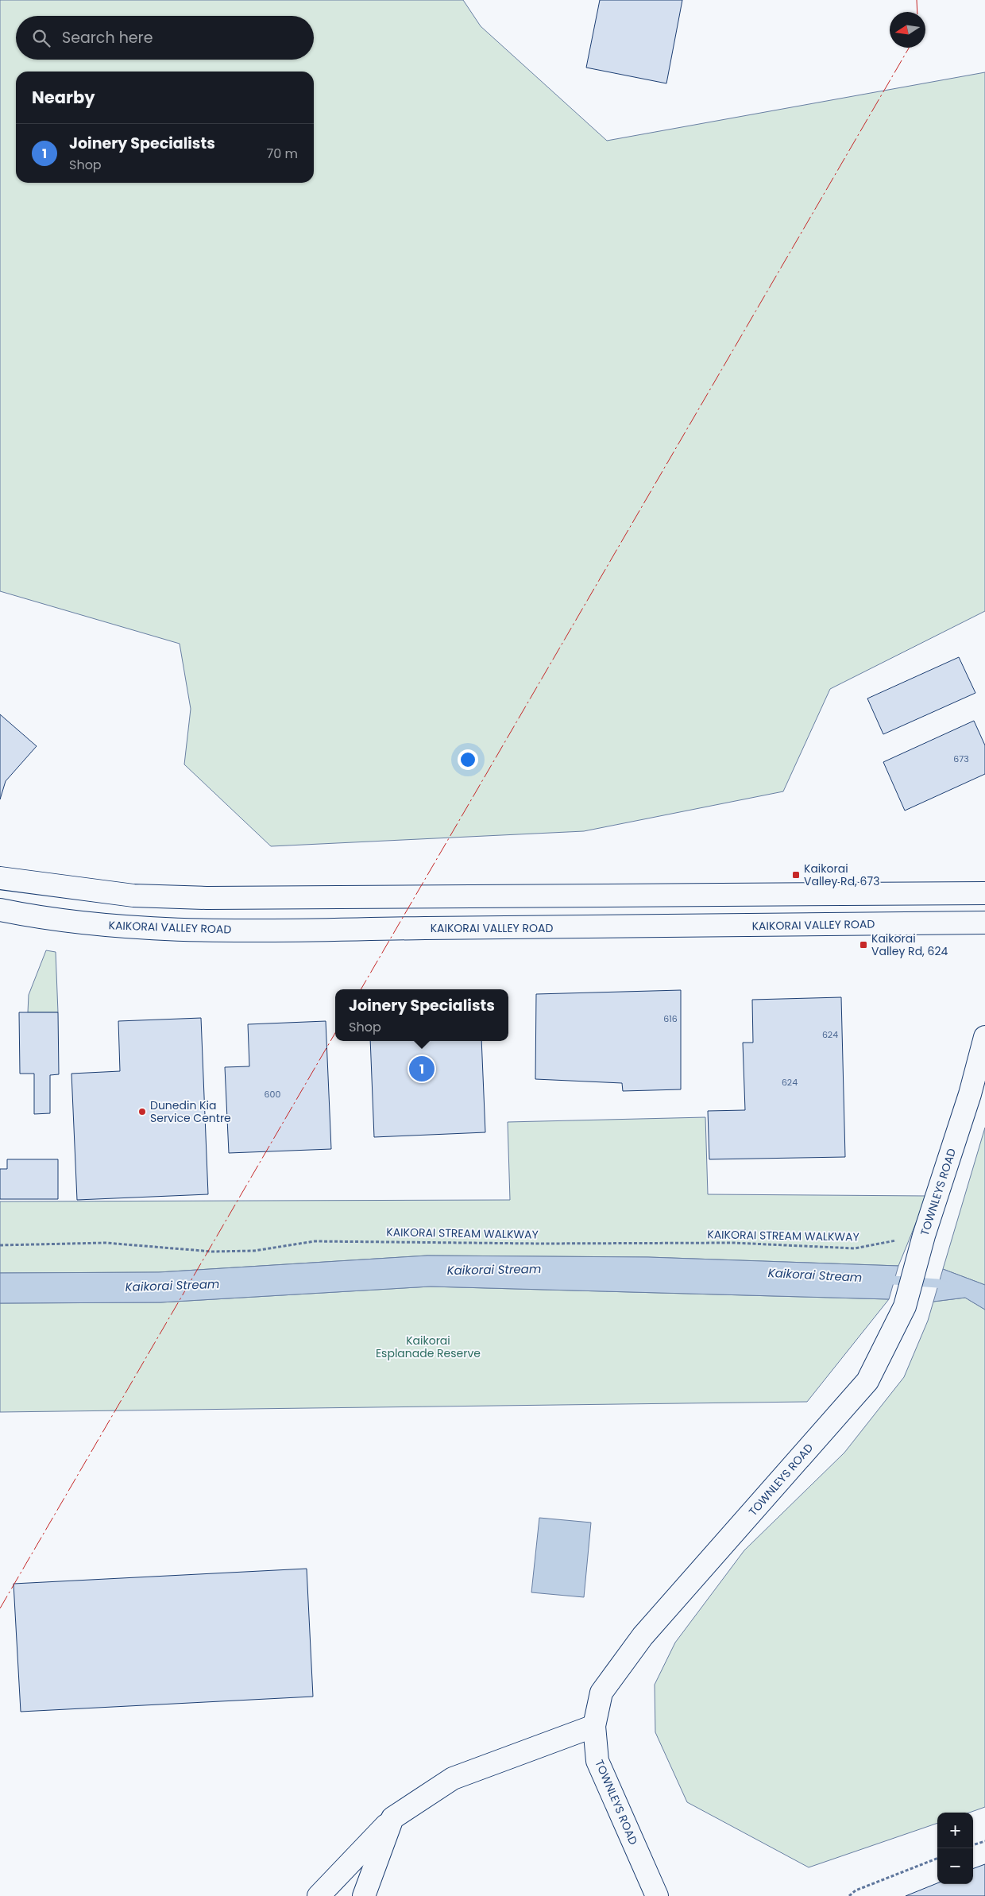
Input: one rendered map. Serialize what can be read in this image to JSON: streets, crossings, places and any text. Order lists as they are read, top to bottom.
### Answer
{
  "streets": {
    "main road": ["KAIKORAI VALLEY ROAD", "TOWNLEYS ROAD"],
    "path": ["KAIKORAI STREAM WALKWAY"]
  },
  "crossings": [
    ["TOWNLEYS ROAD", "KAIKORAI STREAM WALKWAY"]
  ],
  "water": ["Kaikorai Stream"],
  "parks": ["Kaikorai Esplanade Reserve"],
  "places": {
    "transit": ["Kaikorai Valley Rd, 673", "Kaikorai Valley Rd, 624"],
    "other": ["Dunedin Kia Service Centre"]
  },
  "house_numbers": [
    "673",
    "616",
    "624",
    "624",
    "600"
  ],
  "north": "left",
  "page": {
    "search": "Search here",
    "heading": "Nearby",
    "list": [
      {
        "mark": "1",
        "name": "Joinery Specialists",
        "note": "Shop",
        "value": "70 m"
      }
    ],
    "popup": ["Joinery Specialists", "Shop"],
    "pins": "1",
    "map_buttons": ["+", "−"]
  }
}
